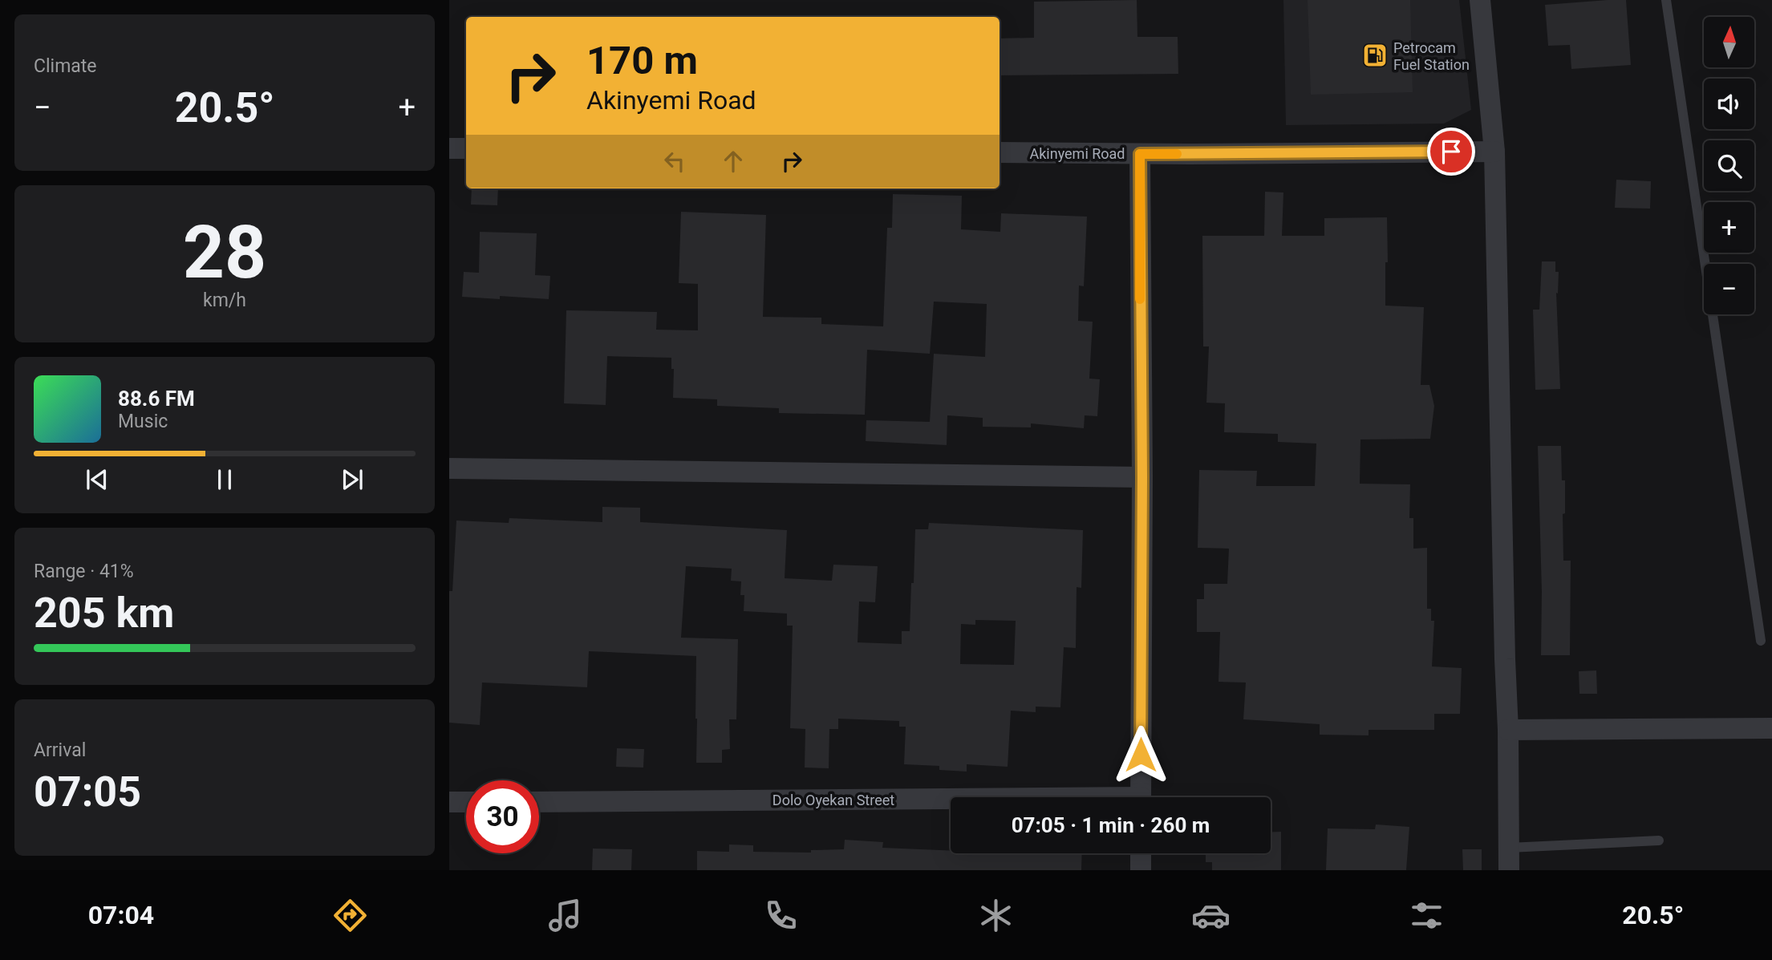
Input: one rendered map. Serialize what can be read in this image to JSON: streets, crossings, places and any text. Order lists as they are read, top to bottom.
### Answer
{
  "streets": {
    "street": ["Akinyemi Road", "Dolo Oyekan Street"]
  },
  "places": {
    "fuel station": ["Petrocam Fuel Station"]
  },
  "north": "top",
  "page": {
    "tile": [
      "Climate",
      ["28", "km/h"],
      ["Range · 41%", "205 km"],
      ["Arrival", "07:05"]
    ],
    "map_buttons": ["+", "−"],
    "turn": ["170 m", "Akinyemi Road"],
    "heat": ["−", "20.5°", "+"],
    "song": ["88.6 FM", "Music"],
    "limit": "30",
    "trip": "07:05 · 1 min · 260 m",
    "tabs": ["07:04", "20.5°"]
  }
}
